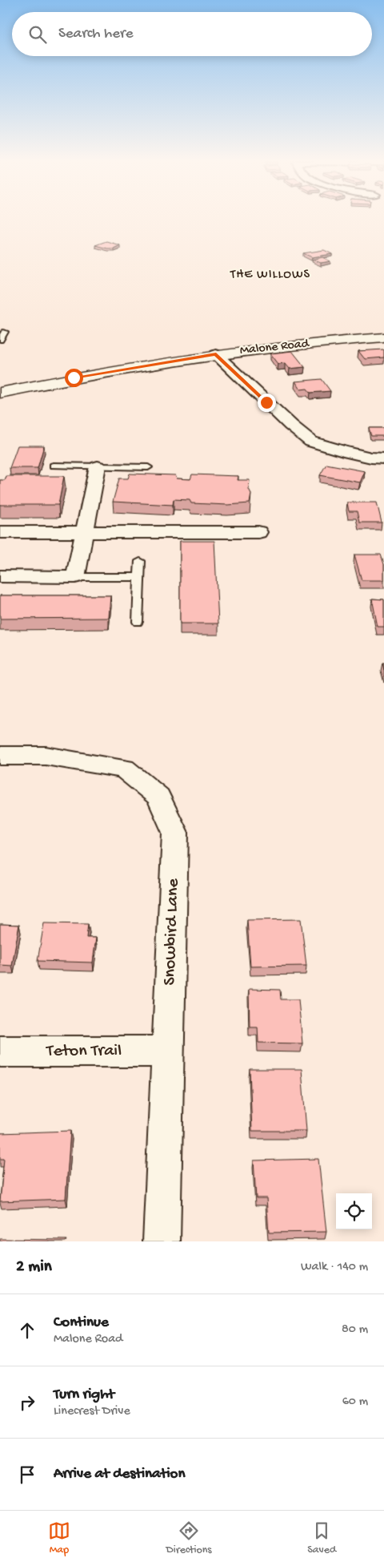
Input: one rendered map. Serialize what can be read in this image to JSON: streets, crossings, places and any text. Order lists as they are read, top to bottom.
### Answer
{
  "streets": {
    "street": ["Malone Road", "Snowbird Lane", "Teton Trail"]
  },
  "crossings": [
    ["Snowbird Lane", "Teton Trail"]
  ],
  "districts": ["THE WILLOWS"],
  "page": {
    "search": "Search here",
    "heading": ["2 min", "Walk · 140 m"],
    "list": [
      ["Continue", "Malone Road", "80 m"],
      ["Turn right", "Linecrest Drive", "60 m"],
      "Arrive at destination"
    ],
    "nav": ["Map", "Directions", "Saved"]
  }
}
